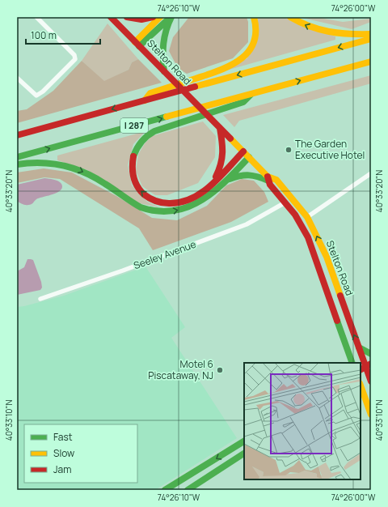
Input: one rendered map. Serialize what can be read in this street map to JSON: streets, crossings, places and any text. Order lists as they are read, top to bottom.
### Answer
{
  "streets": {
    "main road": ["Stelton Road", "I 287"],
    "street": ["Seeley Avenue"]
  },
  "crossings": [
    ["Stelton Road", "Seeley Avenue"]
  ],
  "places": ["The Garden Executive Hotel", "Motel 6 Piscataway, NJ"],
  "legend": ["Fast", "Slow", "Jam"],
  "scale_bar": "100 m",
  "coordinates": [
    "74°26'10\"W",
    "74°26'00\"W",
    "40°33'20\"N",
    "40°33'10\"N"
  ]
}
